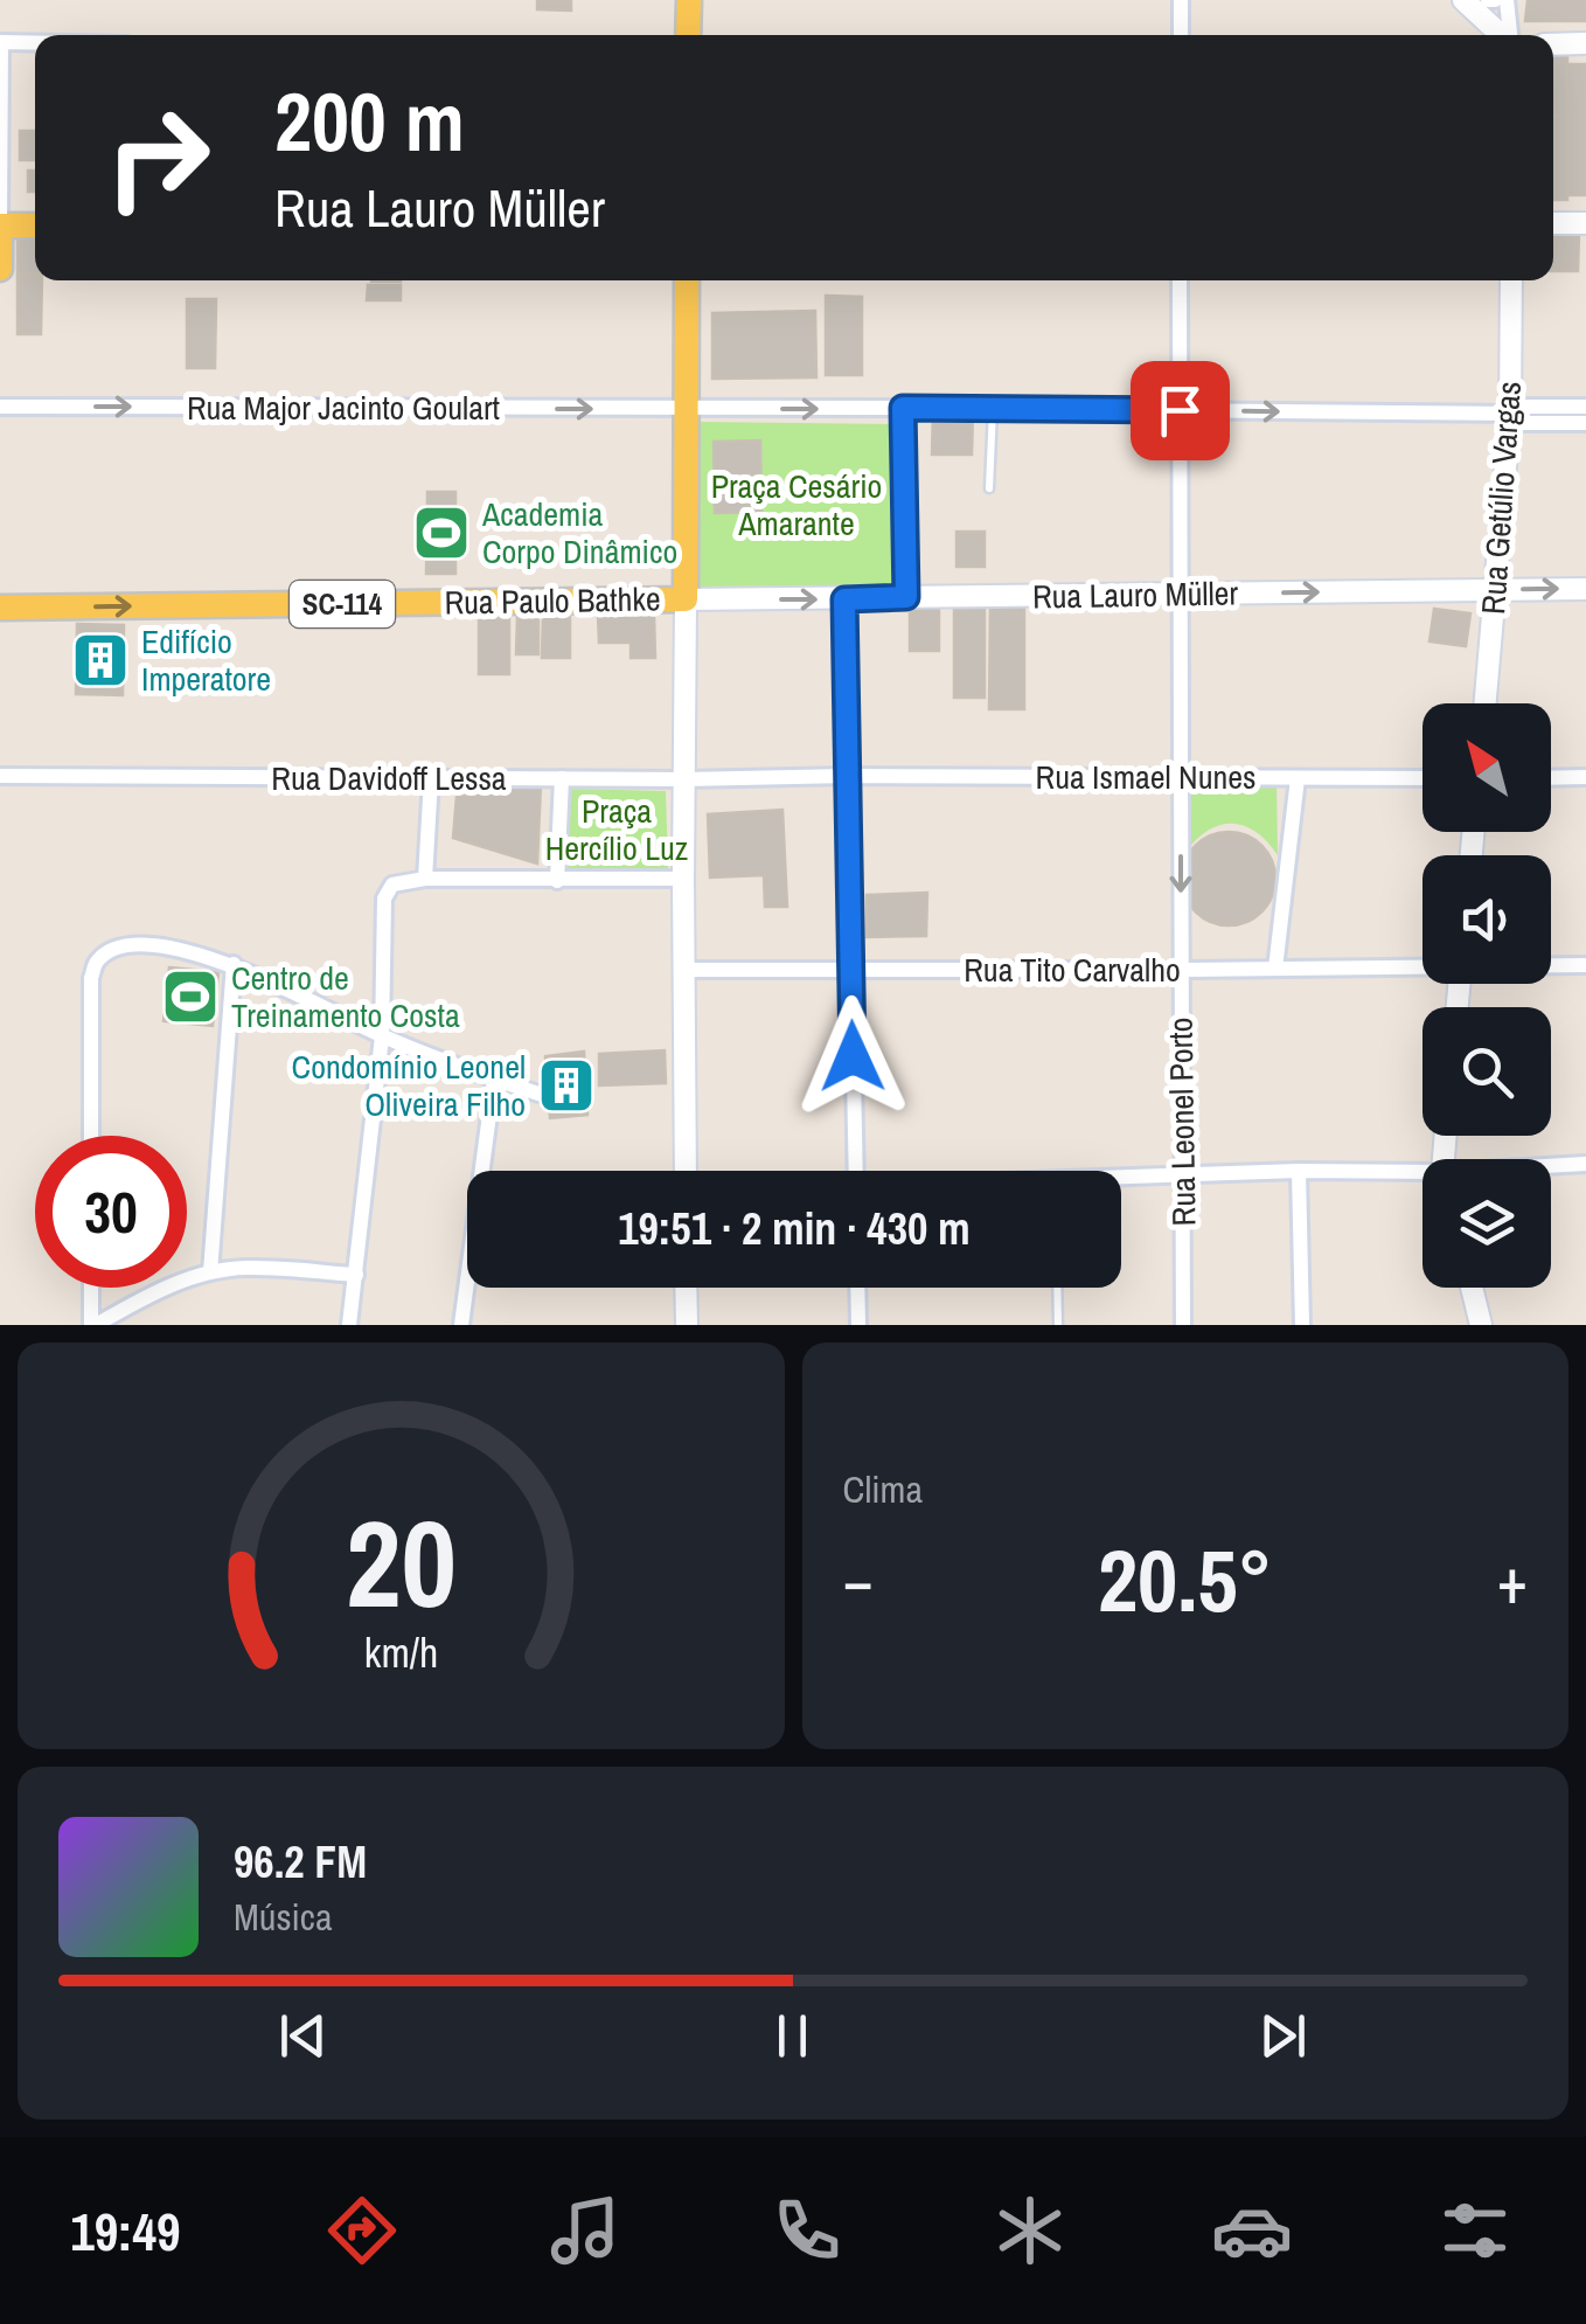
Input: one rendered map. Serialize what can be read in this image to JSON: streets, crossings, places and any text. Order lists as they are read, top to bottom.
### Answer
{
  "streets": {
    "main road": [
      "Rua Getúlio Vargas",
      "Rua Lauro Müller",
      "Rua Paulo Bathke",
      "SC-114"
    ],
    "street": [
      "Rua Major Jacinto Goulart",
      "Rua Ismael Nunes",
      "Rua Davidoff Lessa",
      "Rua Tito Carvalho",
      "Rua Leonel Porto"
    ]
  },
  "crossings": [
    ["Rua Major Jacinto Goulart", "Rua Getúlio Vargas"],
    ["Rua Major Jacinto Goulart", "Rua Leonel Porto"],
    ["Rua Getúlio Vargas", "Rua Lauro Müller"],
    ["Rua Lauro Müller", "Rua Paulo Bathke"],
    ["Rua Lauro Müller", "Rua Leonel Porto"],
    ["Rua Ismael Nunes", "Rua Davidoff Lessa"],
    ["Rua Ismael Nunes", "Rua Leonel Porto"],
    ["Rua Tito Carvalho", "Rua Leonel Porto"]
  ],
  "one_way": ["Rua Major Jacinto Goulart", "Rua Lauro Müller", "Rua Paulo Bathke"],
  "parks": ["Praça Cesário Amarante", "Praça Hercílio Luz"],
  "places": {
    "sports": ["Academia Corpo Dinâmico", "Centro de Treinamento Costa"],
    "building": ["Edifício Imperatore", "Condomínio Leonel Oliveira Filho"]
  },
  "north": "top left",
  "page": {
    "turn": ["200 m", "Rua Lauro Müller"],
    "limit": "30",
    "trip": "19:51 · 2 min · 430 m",
    "tile": "Clima",
    "heat": ["−", "20.5°", "+"],
    "song": ["96.2 FM", "Música"],
    "tabs": "19:49",
    "gauge": ["20", "km/h"]
  }
}
